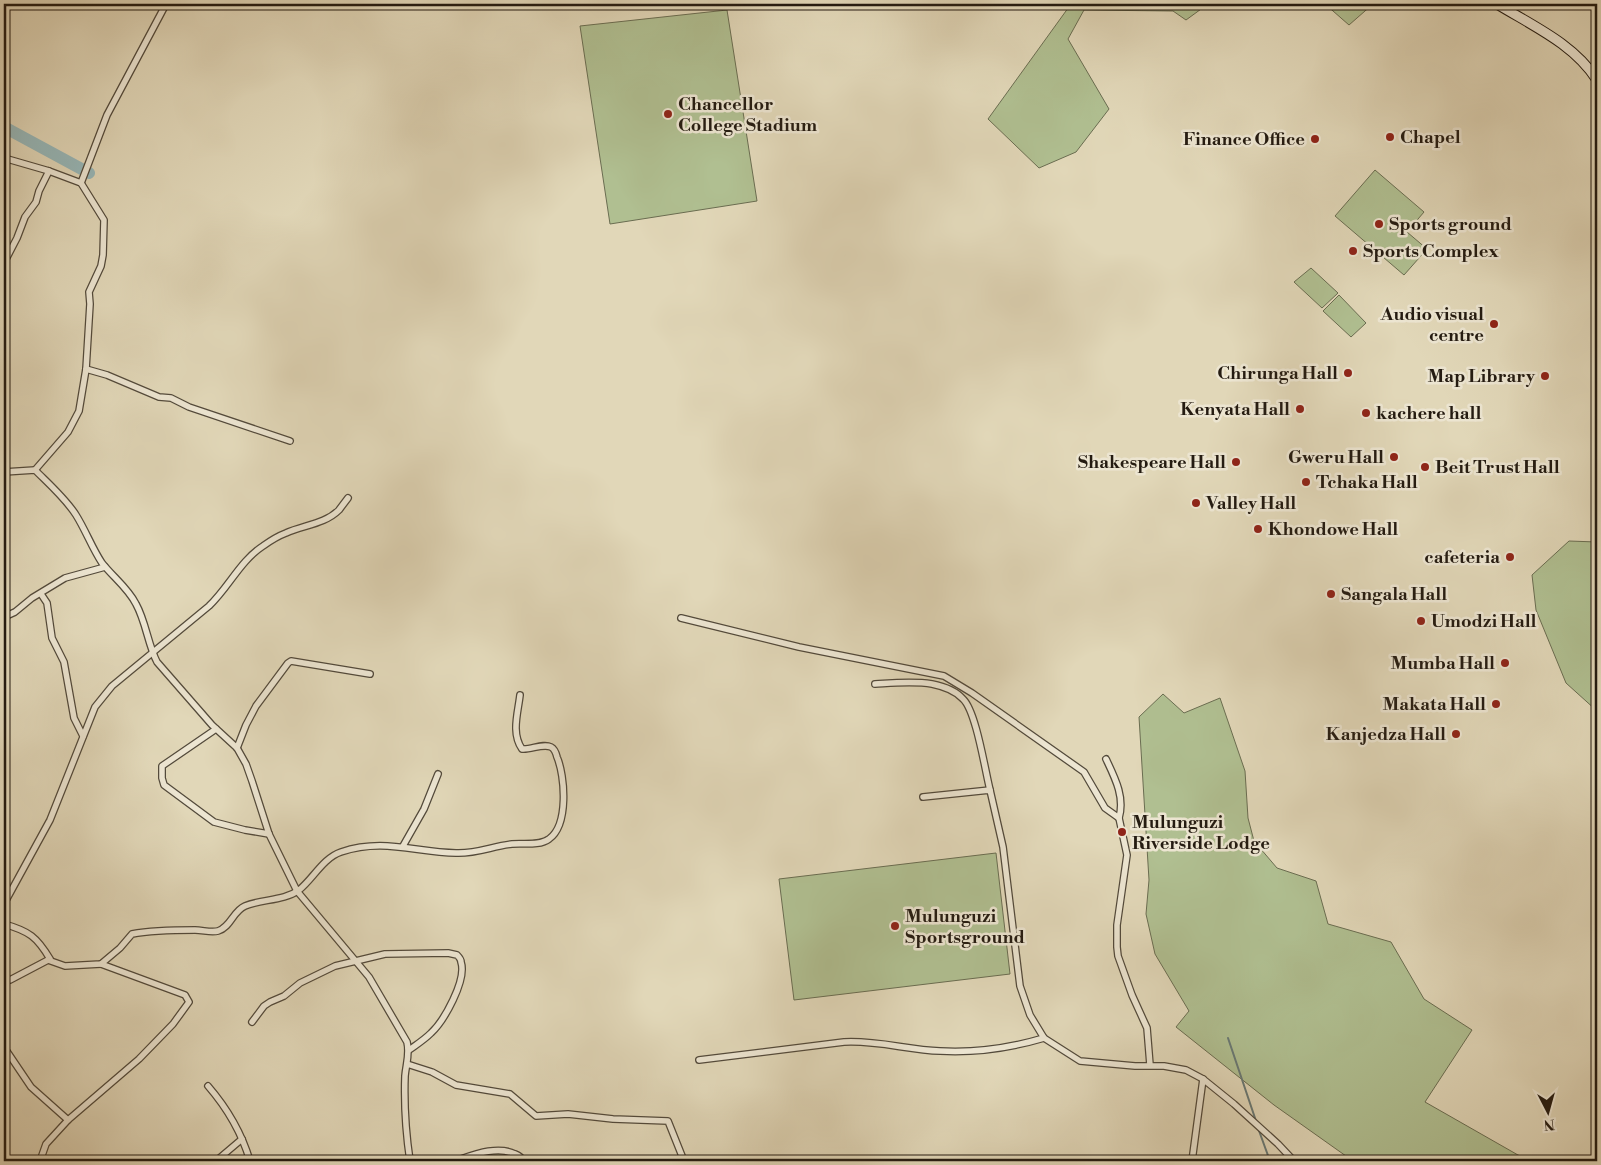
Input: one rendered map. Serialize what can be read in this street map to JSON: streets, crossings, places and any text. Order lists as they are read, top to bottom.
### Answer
{
  "places": [
    "Chancellor College Stadium",
    "Chapel",
    "Finance Office",
    "Sports ground",
    "Sports Complex",
    "Audio visual centre",
    "Chirunga Hall",
    "Map Library",
    "Kenyata Hall",
    "kachere hall",
    "Gweru Hall",
    "Shakespeare Hall",
    "Beit Trust Hall",
    "Tchaka Hall",
    "Valley Hall",
    "Khondowe Hall",
    "cafeteria",
    "Sangala Hall",
    "Umodzi Hall",
    "Mumba Hall",
    "Makata Hall",
    "Kanjedza Hall",
    "Mulunguzi Riverside Lodge",
    "Mulunguzi Sportsground"
  ],
  "north": "bottom"
}
